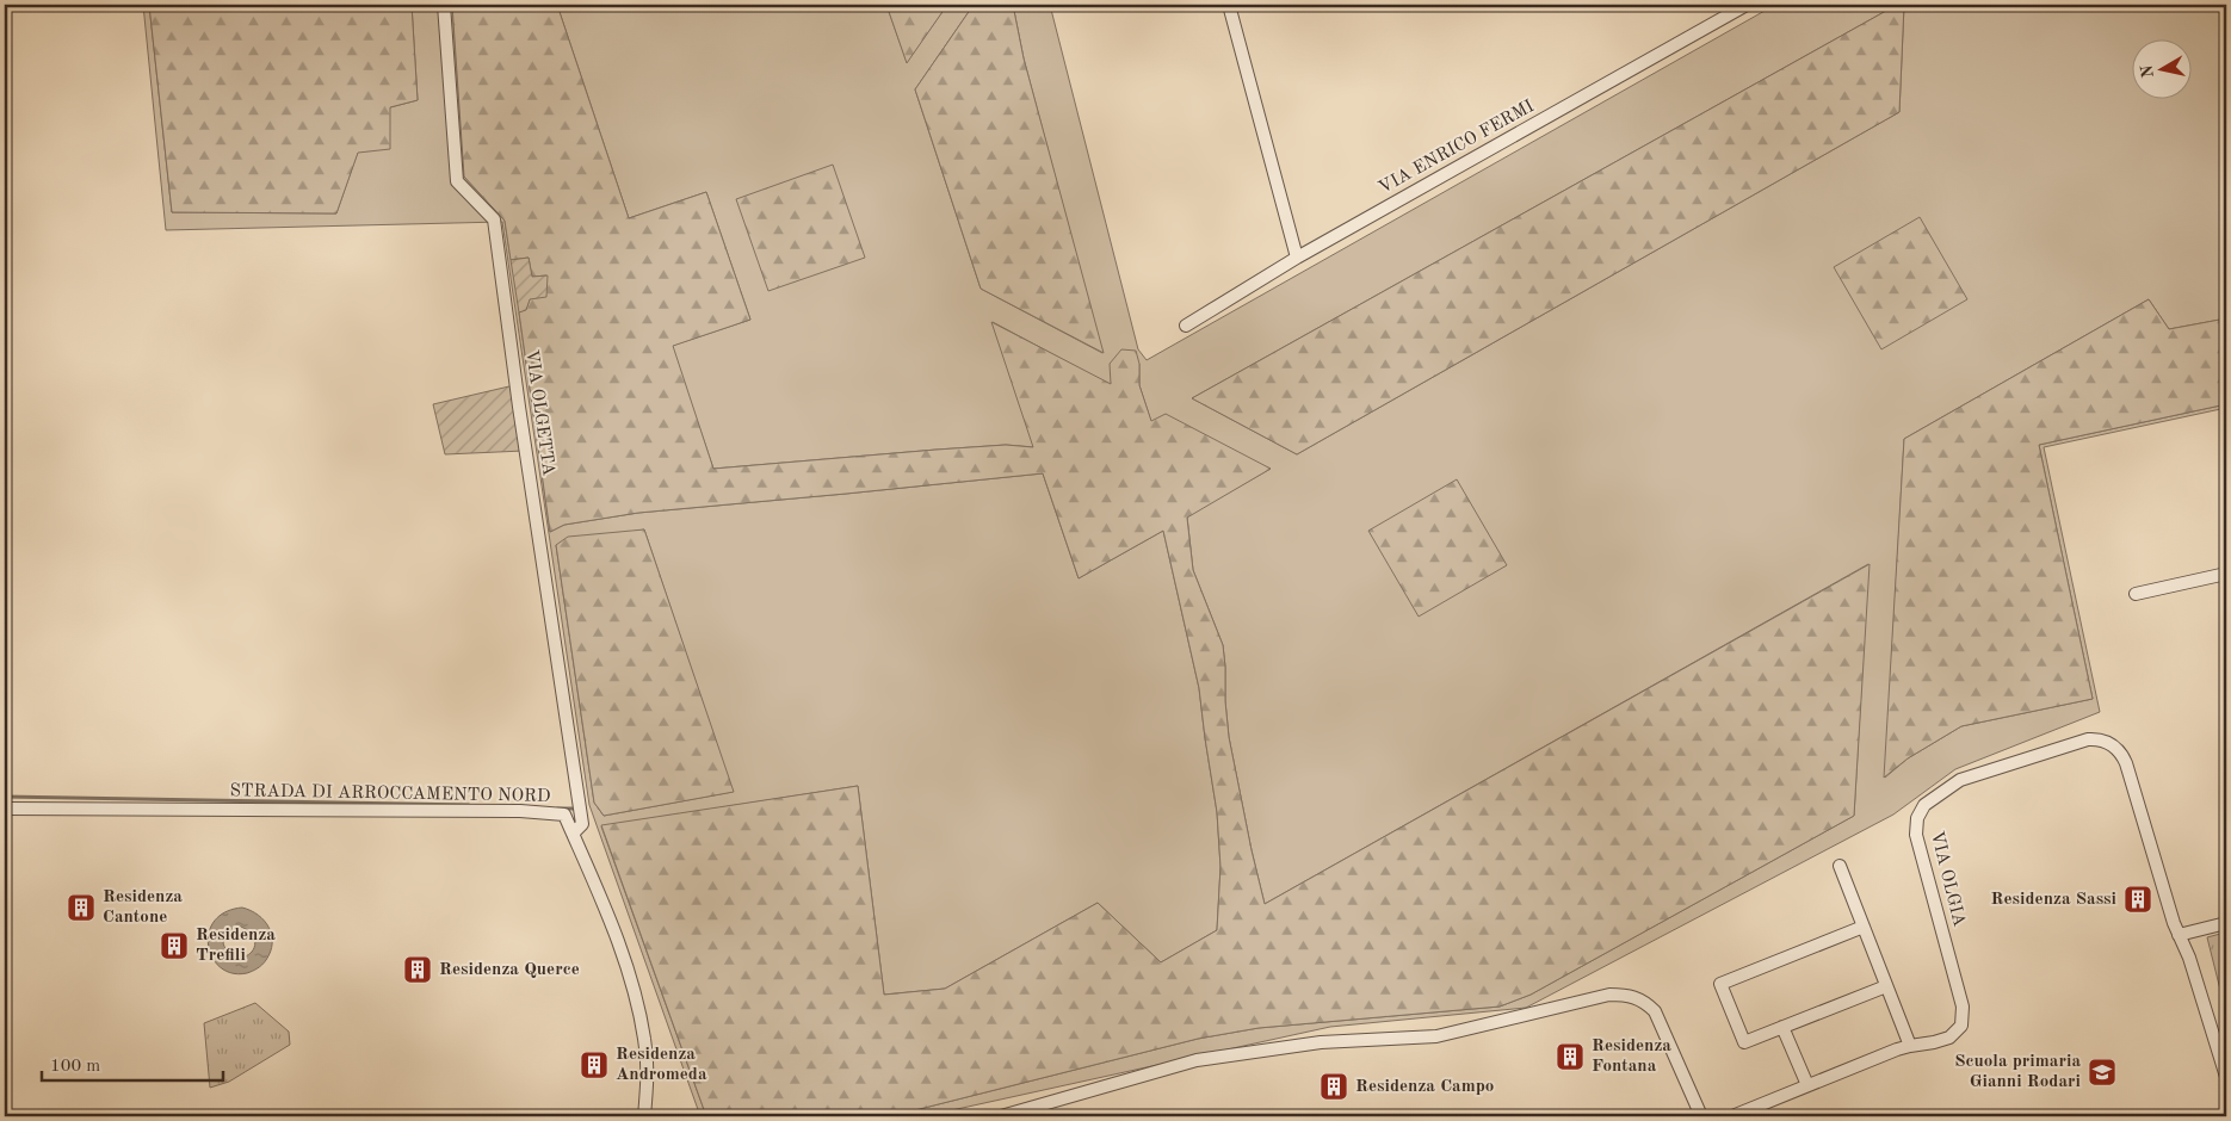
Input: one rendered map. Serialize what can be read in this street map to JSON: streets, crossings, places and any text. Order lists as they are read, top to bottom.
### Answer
{
  "streets": {
    "street": [
      "VIA ENRICO FERMI",
      "VIA OLGETTA",
      "STRADA DI ARROCCAMENTO NORD",
      "VIA OLGIA"
    ]
  },
  "crossings": [
    ["VIA OLGETTA", "STRADA DI ARROCCAMENTO NORD"]
  ],
  "places": {
    "building": [
      "Residenza Sassi",
      "Residenza Cantone",
      "Residenza Trefili",
      "Residenza Querce",
      "Residenza Fontana",
      "Residenza Andromeda",
      "Residenza Campo"
    ],
    "school or university": ["Scuola primaria Gianni Rodari"]
  },
  "scale_bar": "100 m",
  "north": "left"
}
